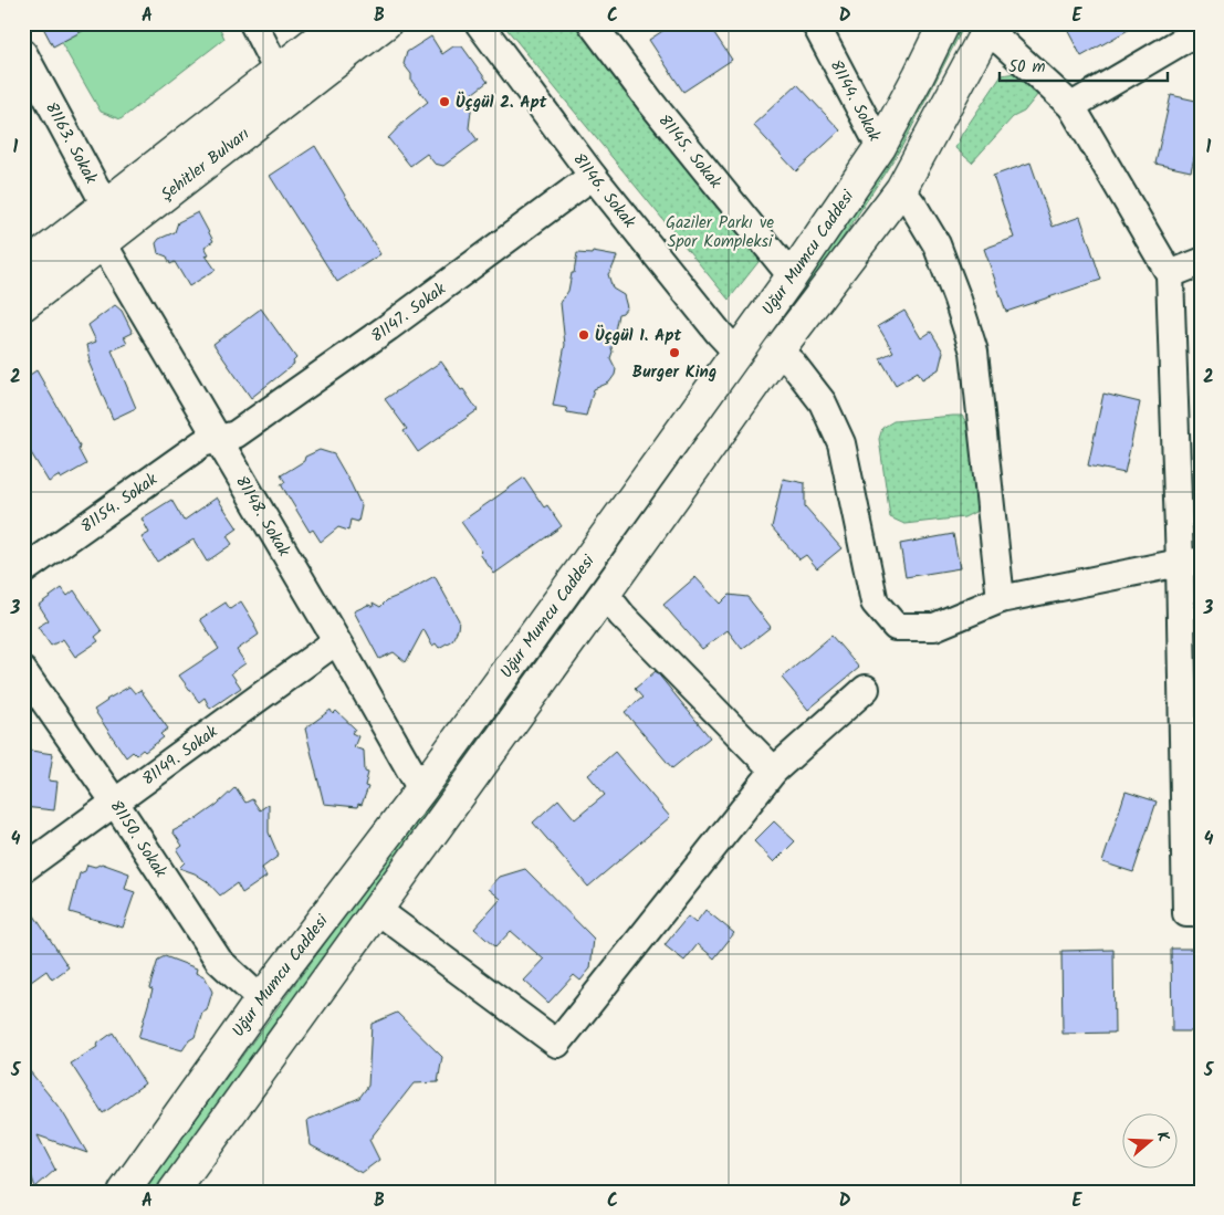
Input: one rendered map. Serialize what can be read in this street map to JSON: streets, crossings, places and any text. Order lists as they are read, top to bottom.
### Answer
{
  "streets": {
    "street": [
      "81144. Sokak",
      "81163. Sokak",
      "81145. Sokak",
      "Şehitler Bulvarı",
      "81146. Sokak",
      "Uğur Mumcu Caddesi",
      "81147. Sokak",
      "81154. Sokak",
      "81148. Sokak",
      "81149. Sokak",
      "81150. Sokak"
    ]
  },
  "crossings": [
    ["81144. Sokak", "Uğur Mumcu Caddesi"],
    ["81163. Sokak", "Şehitler Bulvarı"],
    ["81145. Sokak", "Uğur Mumcu Caddesi"],
    ["Şehitler Bulvarı", "81148. Sokak"],
    ["81146. Sokak", "Uğur Mumcu Caddesi"],
    ["81146. Sokak", "81147. Sokak"],
    ["Uğur Mumcu Caddesi", "81148. Sokak"],
    ["Uğur Mumcu Caddesi", "81150. Sokak"],
    ["81147. Sokak", "81154. Sokak"],
    ["81147. Sokak", "81148. Sokak"],
    ["81154. Sokak", "81148. Sokak"],
    ["81148. Sokak", "81149. Sokak"],
    ["81149. Sokak", "81150. Sokak"]
  ],
  "parks": ["Gaziler Parkı ve Spor Kompleksi"],
  "places": ["Üçgül 2. Apt", "Üçgül 1. Apt", "Burger King"],
  "scale_bar": "50 m",
  "north": "right",
  "grid": {
    "columns": [
      "A",
      "B",
      "C",
      "D",
      "E"
    ],
    "rows": [
      "1",
      "2",
      "3",
      "4",
      "5"
    ]
  }
}
